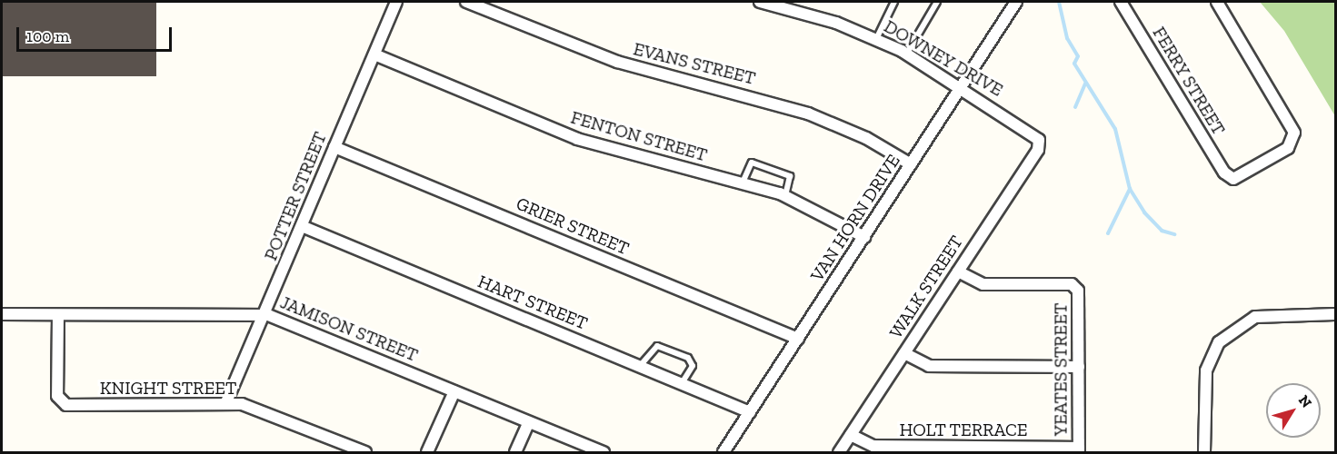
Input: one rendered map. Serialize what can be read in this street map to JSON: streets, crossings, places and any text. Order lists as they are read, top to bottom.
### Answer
{
  "streets": {
    "street": [
      "DOWNEY DRIVE",
      "EVANS STREET",
      "FERRY STREET",
      "FENTON STREET",
      "POTTER STREET",
      "VAN HORN DRIVE",
      "GRIER STREET",
      "WALK STREET",
      "HART STREET",
      "JAMISON STREET",
      "YEATES STREET",
      "KNIGHT STREET",
      "HOLT TERRACE"
    ]
  },
  "crossings": [
    ["DOWNEY DRIVE", "VAN HORN DRIVE"],
    ["DOWNEY DRIVE", "WALK STREET"],
    ["EVANS STREET", "VAN HORN DRIVE"],
    ["FENTON STREET", "POTTER STREET"],
    ["FENTON STREET", "VAN HORN DRIVE"],
    ["POTTER STREET", "GRIER STREET"],
    ["POTTER STREET", "HART STREET"],
    ["POTTER STREET", "JAMISON STREET"],
    ["POTTER STREET", "KNIGHT STREET"],
    ["VAN HORN DRIVE", "GRIER STREET"],
    ["VAN HORN DRIVE", "HART STREET"],
    ["WALK STREET", "YEATES STREET"],
    ["WALK STREET", "HOLT TERRACE"],
    ["JAMISON STREET", "KNIGHT STREET"],
    ["YEATES STREET", "HOLT TERRACE"]
  ],
  "scale_bar": "100 m",
  "north": "top right"
}
